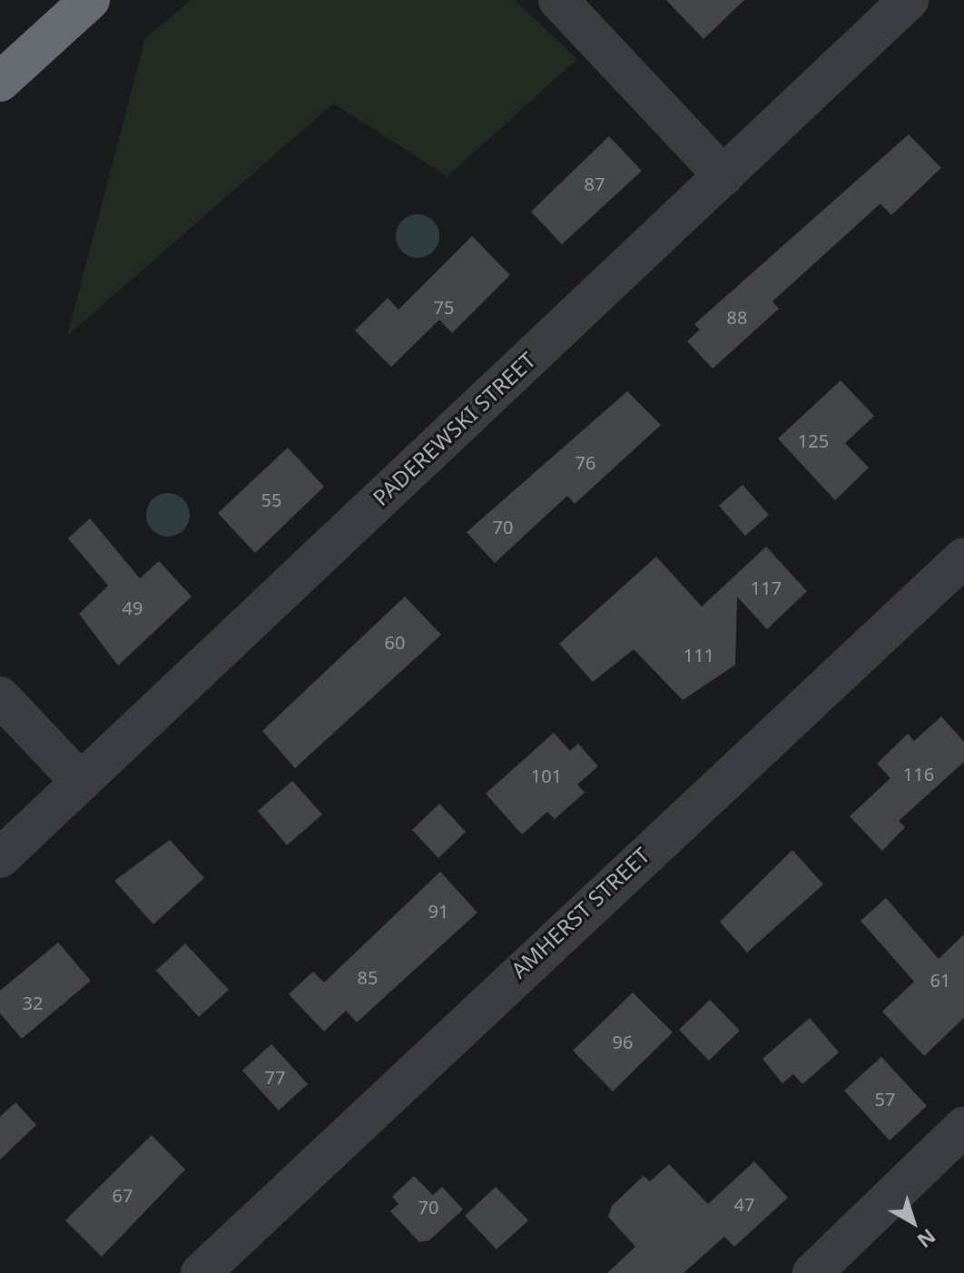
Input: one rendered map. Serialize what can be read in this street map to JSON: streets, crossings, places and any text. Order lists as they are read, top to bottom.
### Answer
{
  "streets": {
    "street": ["PADEREWSKI STREET", "AMHERST STREET"]
  },
  "house_numbers": [
    "87",
    "75",
    "88",
    "125",
    "76",
    "55",
    "70",
    "117",
    "49",
    "60",
    "111",
    "116",
    "101",
    "91",
    "85",
    "61",
    "32",
    "96",
    "77",
    "57",
    "67",
    "47",
    "70"
  ],
  "north": "bottom right"
}
